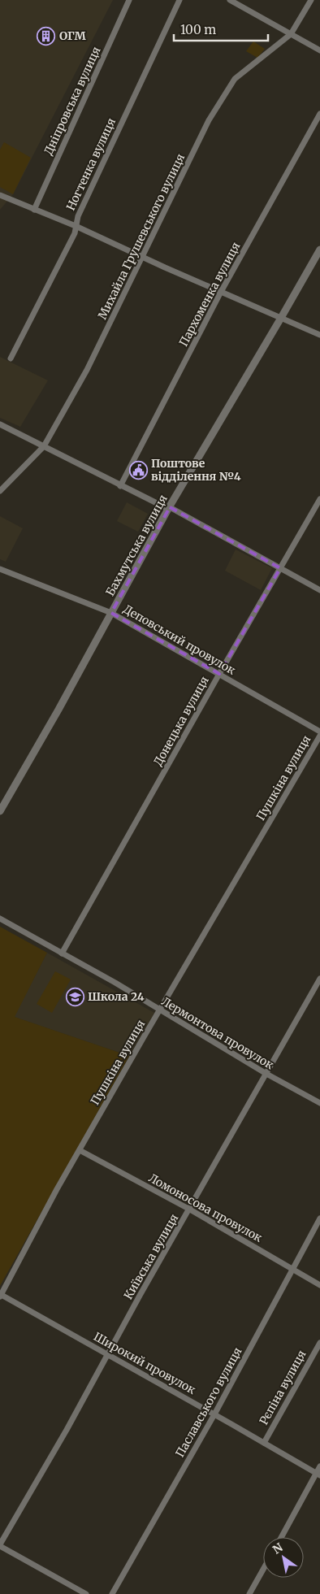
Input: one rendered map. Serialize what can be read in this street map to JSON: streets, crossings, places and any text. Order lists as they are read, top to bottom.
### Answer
{
  "streets": {
    "street": [
      "Дніпровська вулиця",
      "Ногтенка вулиця",
      "Михайла Грушевського вулиця",
      "Пархоменка вулиця",
      "Бахмутська вулиця",
      "Деповський провулок",
      "Донецька вулиця",
      "Пушкіна вулиця",
      "Лермонтова провулок",
      "Ломоносова провулок",
      "Київська вулиця",
      "Широкий провулок",
      "Рєпіна вулиця",
      "Паславського вулиця"
    ]
  },
  "crossings": [
    ["Бахмутська вулиця", "Деповський провулок"],
    ["Деповський провулок", "Донецька вулиця"],
    ["Донецька вулиця", "Лермонтова провулок"],
    ["Пушкіна вулиця", "Лермонтова провулок"],
    ["Пушкіна вулиця", "Ломоносова провулок"],
    ["Пушкіна вулиця", "Широкий провулок"],
    ["Лермонтова провулок", "Київська вулиця"],
    ["Ломоносова провулок", "Київська вулиця"],
    ["Ломоносова провулок", "Паславського вулиця"],
    ["Київська вулиця", "Широкий провулок"],
    ["Широкий провулок", "Рєпіна вулиця"],
    ["Широкий провулок", "Паславського вулиця"]
  ],
  "places": {
    "building": ["ОГМ"],
    "public building": ["Поштове відділення №4"],
    "school or university": ["Школа 24"]
  },
  "scale_bar": "100 m",
  "north": "top left"
}
